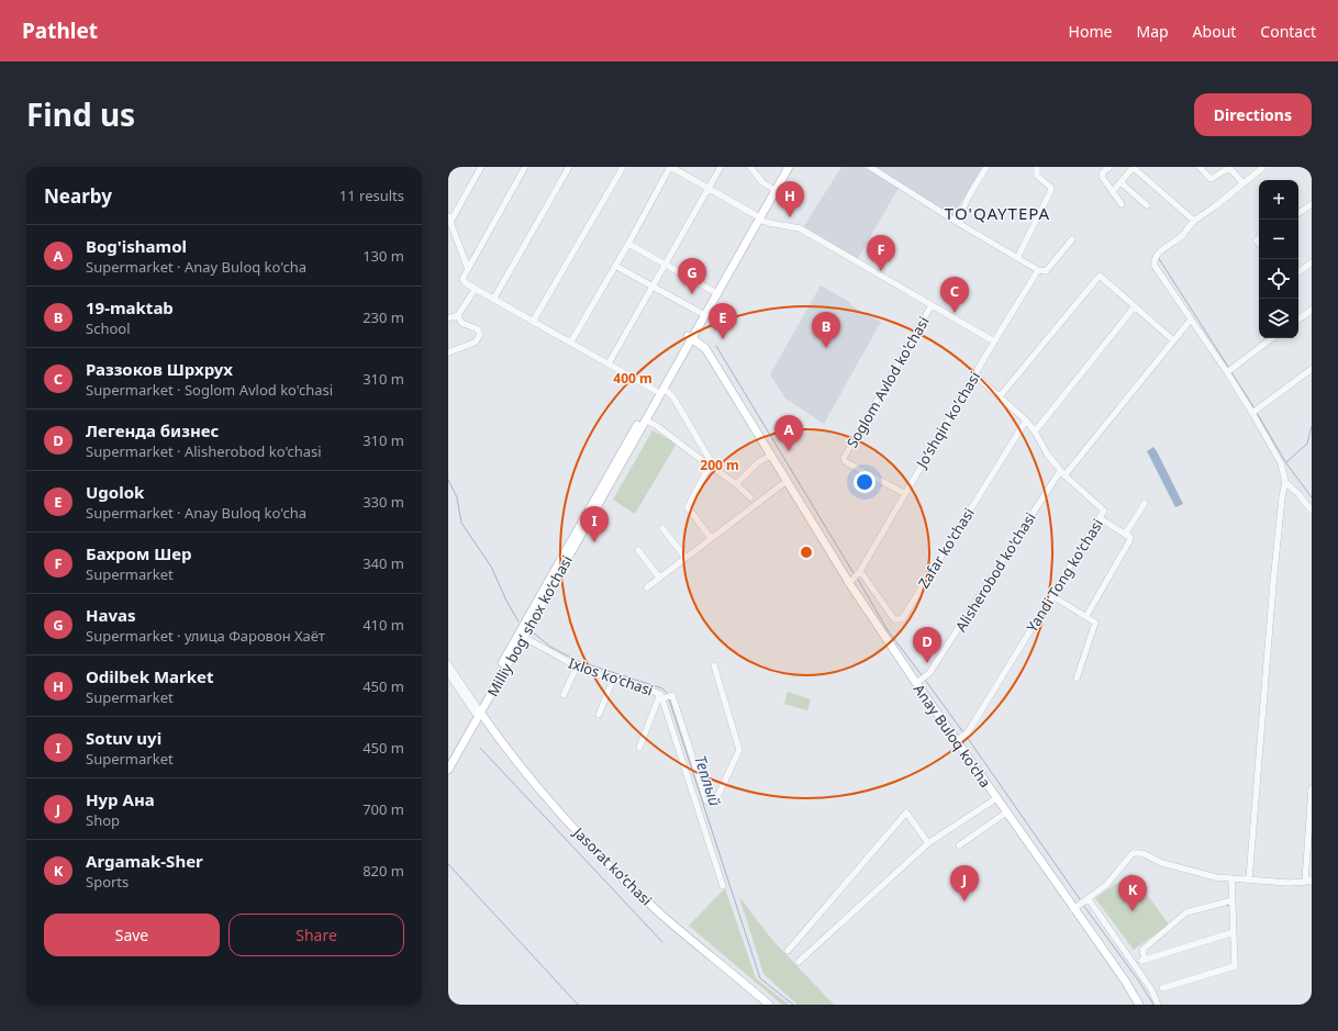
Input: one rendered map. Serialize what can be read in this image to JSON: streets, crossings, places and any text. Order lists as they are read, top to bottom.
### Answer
{
  "streets": {
    "main road": ["Milliy bog‘ shox ko‘chasi", "Anay Buloq ko'cha", "Jasorat koʻchasi"],
    "street": [
      "Soglom Avlod ko'chasi",
      "Joʼshqin koʼchasi",
      "Zafar ko'chasi",
      "Alisherobod ko'chasi",
      "Yandi Tong ko'chasi",
      "Ixlos ko'chasi"
    ]
  },
  "crossings": [
    ["Soglom Avlod ko'chasi", "Joʼshqin koʼchasi"],
    ["Joʼshqin koʼchasi", "Zafar ko'chasi"],
    ["Joʼshqin koʼchasi", "Yandi Tong ko'chasi"],
    ["Joʼshqin koʼchasi", "Anay Buloq ko'cha"],
    ["Zafar ko'chasi", "Yandi Tong ko'chasi"],
    ["Alisherobod ko'chasi", "Yandi Tong ko'chasi"],
    ["Alisherobod ko'chasi", "Anay Buloq ko'cha"],
    ["Yandi Tong ko'chasi", "Anay Buloq ko'cha"],
    ["Milliy bog‘ shox ko‘chasi", "Ixlos ko'chasi"],
    ["Milliy bog‘ shox ko‘chasi", "Anay Buloq ko'cha"],
    ["Milliy bog‘ shox ko‘chasi", "Jasorat koʻchasi"]
  ],
  "districts": ["TO'QAYTEPA"],
  "water": ["Теплый"],
  "page": {
    "header": "Pathlet",
    "nav": [
      "Home",
      "Map",
      "About",
      "Contact"
    ],
    "title": "Find us",
    "buttons": [
      "Directions",
      ["Save", "Share"]
    ],
    "heading": ["Nearby", "11 results"],
    "map_buttons": ["+", "−"],
    "pins": [
      "H",
      "F",
      "G",
      "C",
      "E",
      "B",
      "A",
      "I",
      "D",
      "J",
      "K"
    ],
    "list": [
      {
        "mark": "A",
        "name": "Bog'ishamol",
        "note": "Supermarket · Anay Buloq ko'cha",
        "value": "130 m"
      },
      {
        "mark": "B",
        "name": "19-maktab",
        "note": "School",
        "value": "230 m"
      },
      {
        "mark": "C",
        "name": "Раззоков Шрхрух",
        "note": "Supermarket · Soglom Avlod ko'chasi",
        "value": "310 m"
      },
      {
        "mark": "D",
        "name": "Легенда бизнес",
        "note": "Supermarket · Alisherobod ko'chasi",
        "value": "310 m"
      },
      {
        "mark": "E",
        "name": "Ugolok",
        "note": "Supermarket · Anay Buloq ko'cha",
        "value": "330 m"
      },
      {
        "mark": "F",
        "name": "Бахром Шер",
        "note": "Supermarket",
        "value": "340 m"
      },
      {
        "mark": "G",
        "name": "Havas",
        "note": "Supermarket · улица Фаровон Хаёт",
        "value": "410 m"
      },
      {
        "mark": "H",
        "name": "Odilbek Market",
        "note": "Supermarket",
        "value": "450 m"
      },
      {
        "mark": "I",
        "name": "Sotuv uyi",
        "note": "Supermarket",
        "value": "450 m"
      },
      {
        "mark": "J",
        "name": "Нур Ана",
        "note": "Shop",
        "value": "700 m"
      },
      {
        "mark": "K",
        "name": "Argamak-Sher",
        "note": "Sports",
        "value": "820 m"
      }
    ]
  },
  "rings": ["400 m", "200 m"]
}
